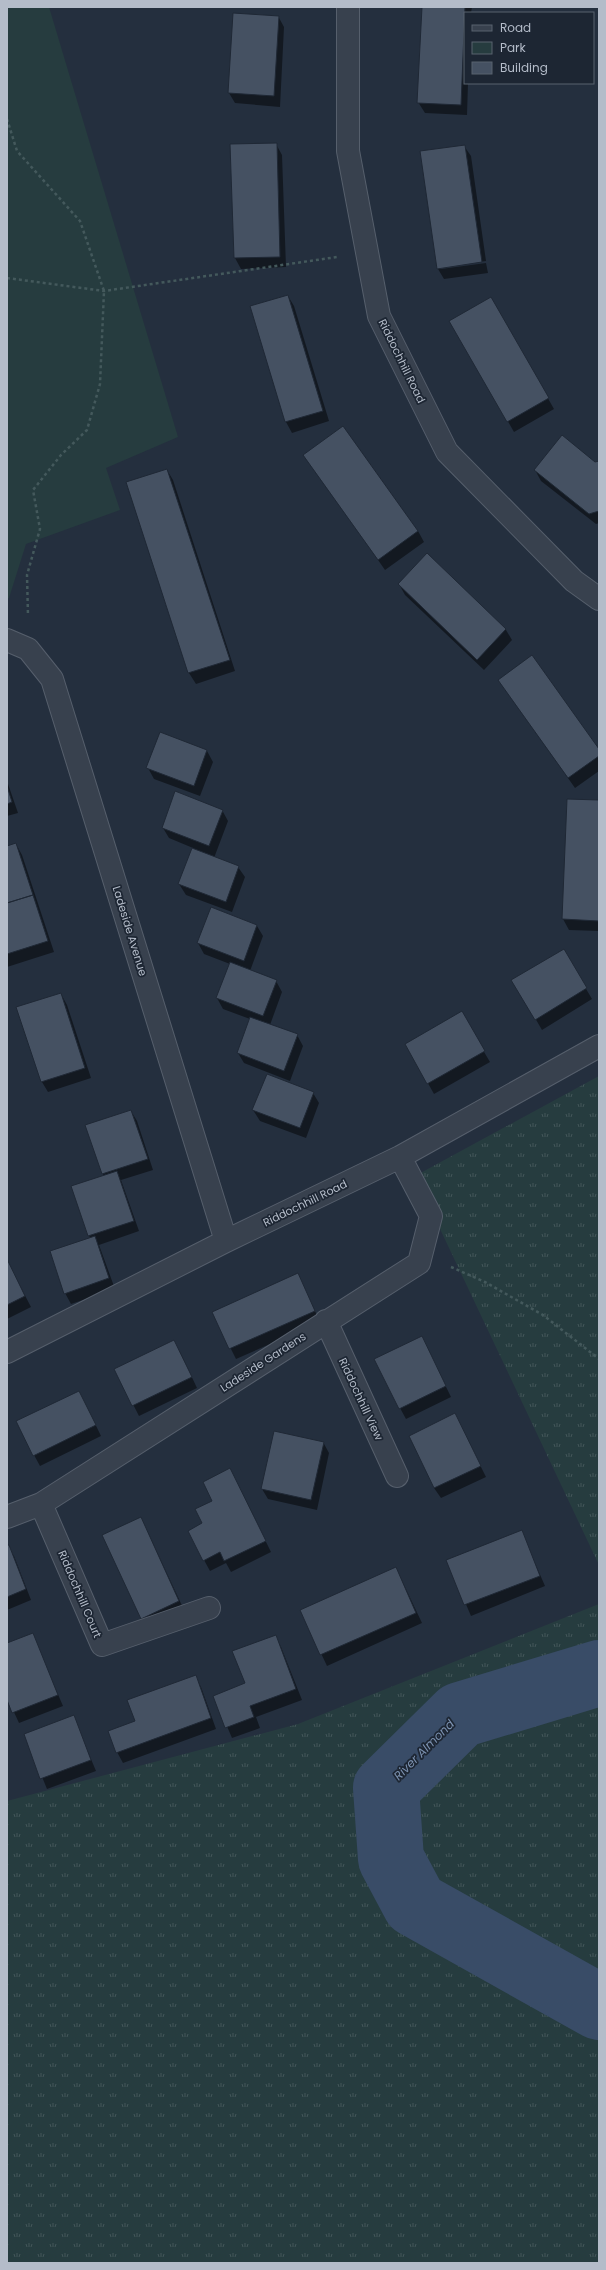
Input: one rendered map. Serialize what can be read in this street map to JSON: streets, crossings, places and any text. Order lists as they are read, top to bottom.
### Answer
{
  "streets": {
    "street": [
      "Riddochhill Road",
      "Ladeside Avenue",
      "Ladeside Gardens",
      "Riddochhill View",
      "Riddochhill Court"
    ]
  },
  "crossings": [
    ["Riddochhill Road", "Ladeside Avenue"],
    ["Riddochhill Road", "Ladeside Gardens"],
    ["Ladeside Gardens", "Riddochhill View"],
    ["Ladeside Gardens", "Riddochhill Court"]
  ],
  "water": ["River Almond"],
  "legend": ["Road", "Park", "Building"]
}
